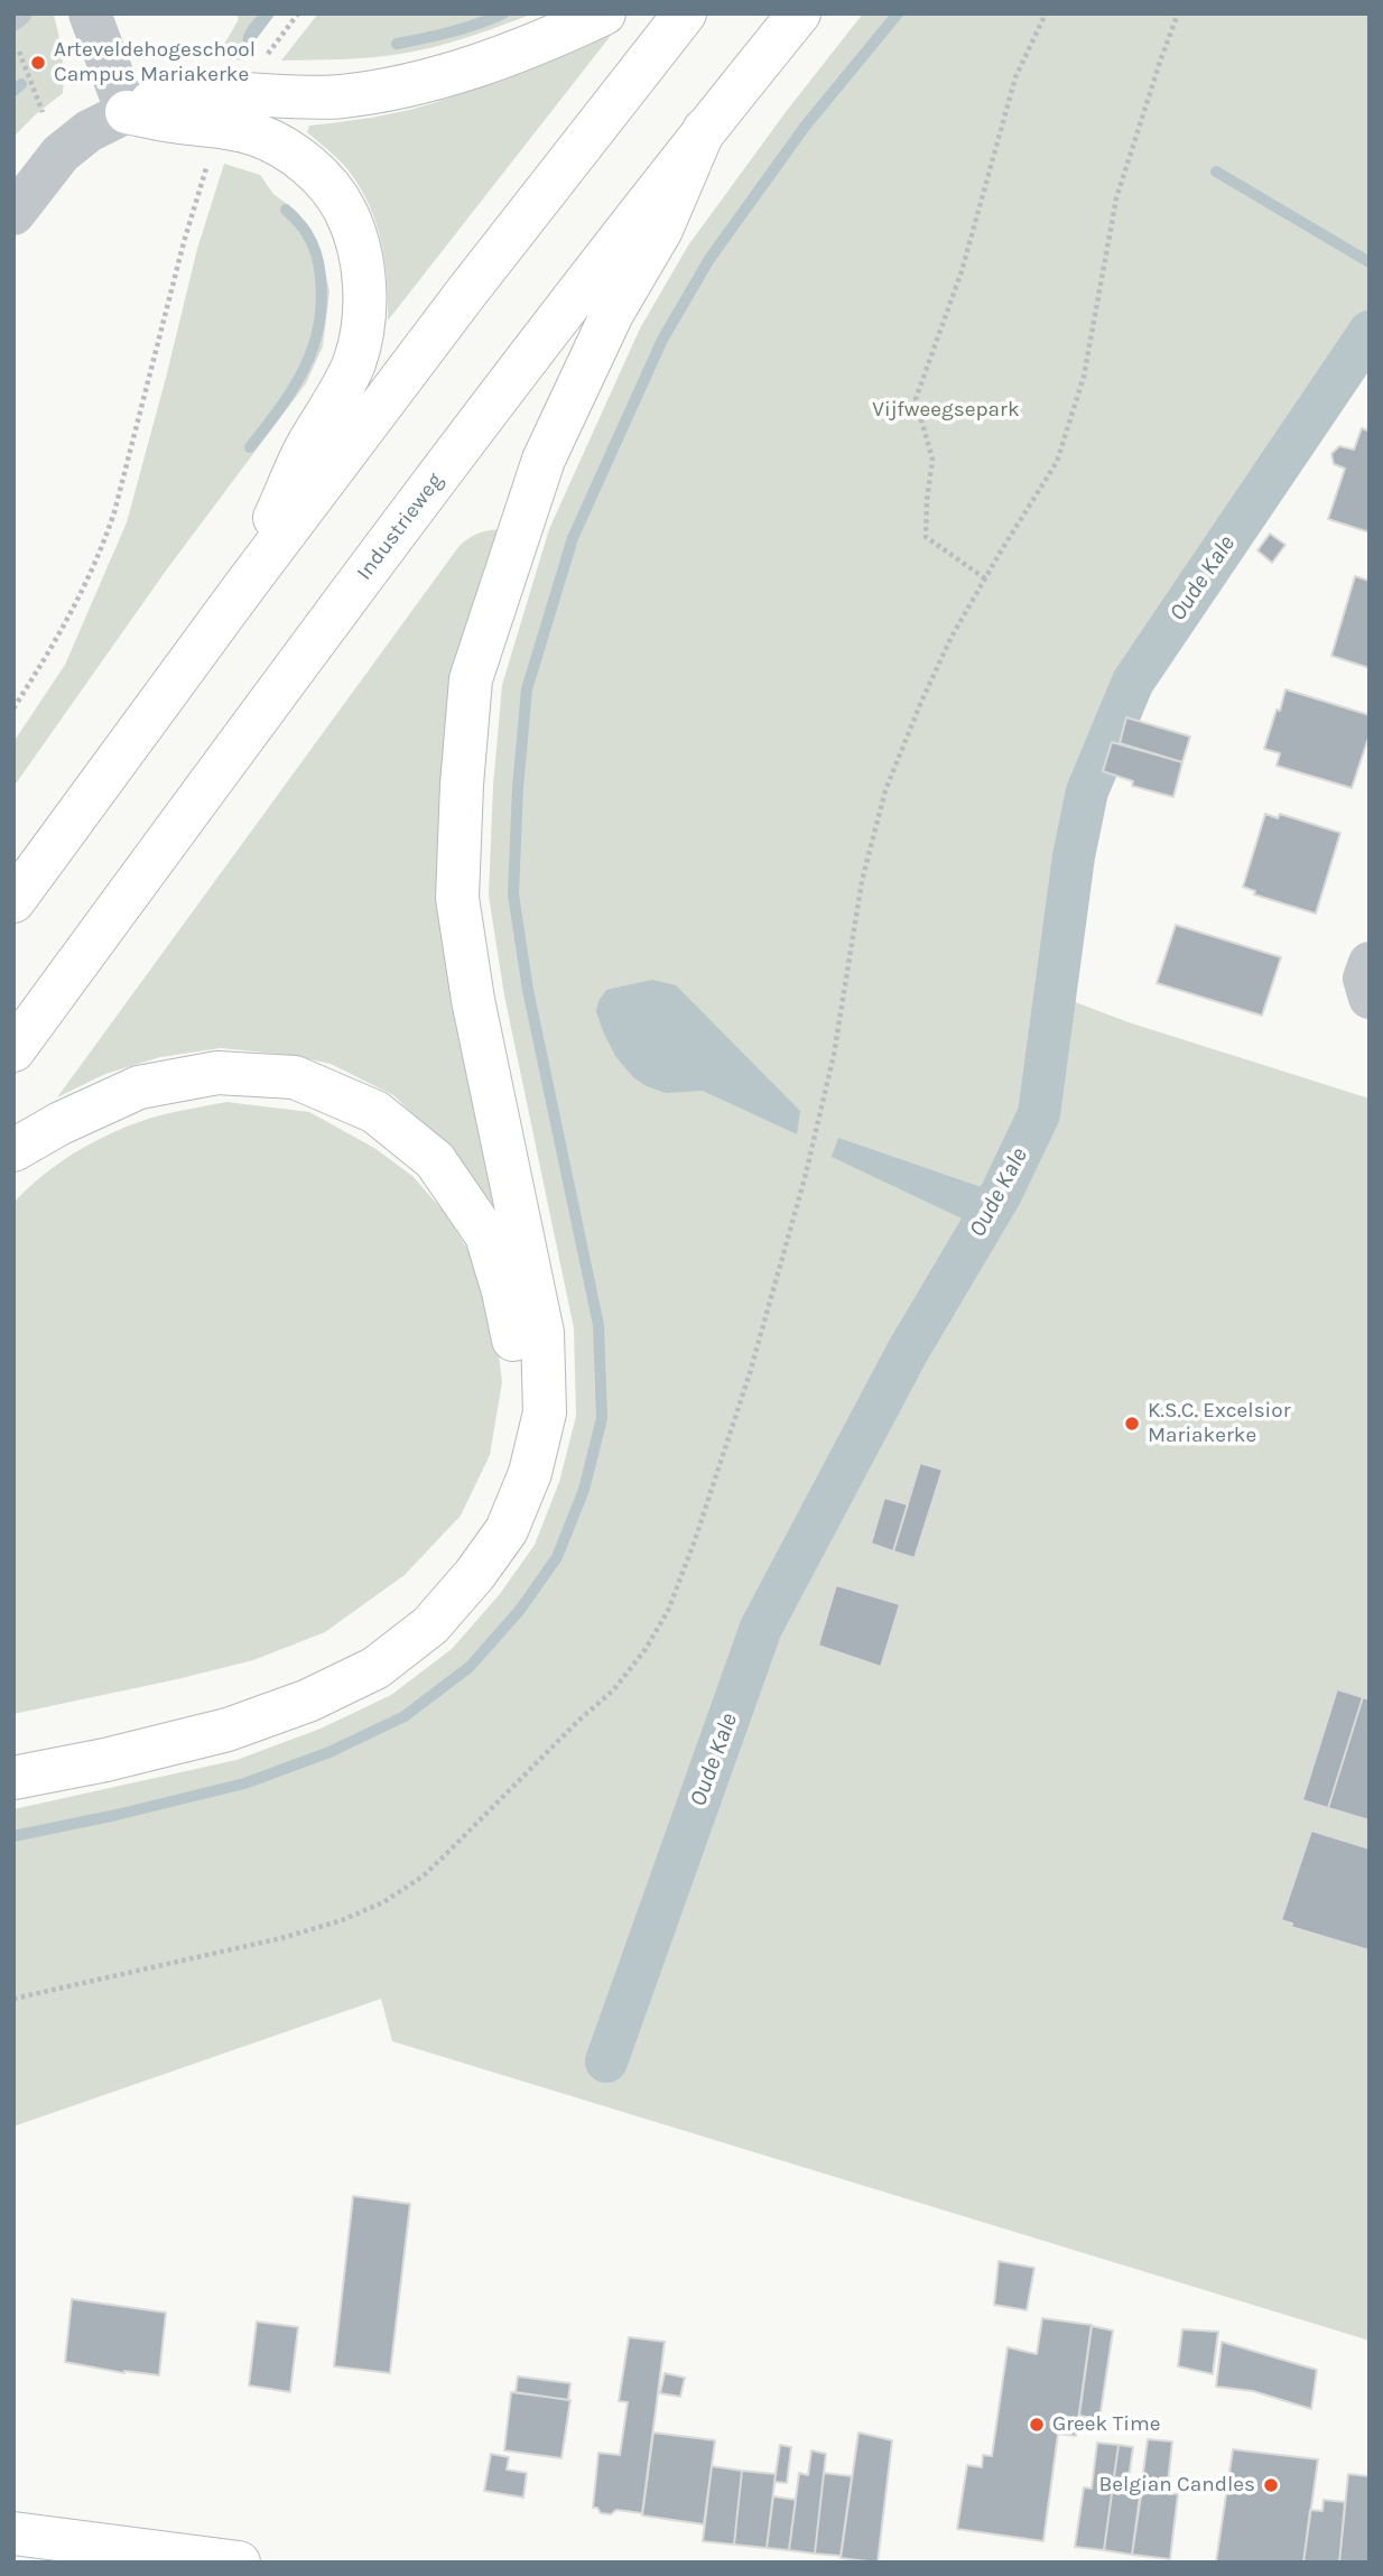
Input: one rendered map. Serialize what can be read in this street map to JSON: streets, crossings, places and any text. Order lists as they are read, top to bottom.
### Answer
{
  "streets": {
    "main road": ["Industrieweg"]
  },
  "water": ["Oude Kale"],
  "parks": ["Vijfweegsepark"],
  "places": [
    "Arteveldehogeschool Campus Mariakerke",
    "K.S.C. Excelsior Mariakerke",
    "Greek Time",
    "Belgian Candles"
  ]
}
